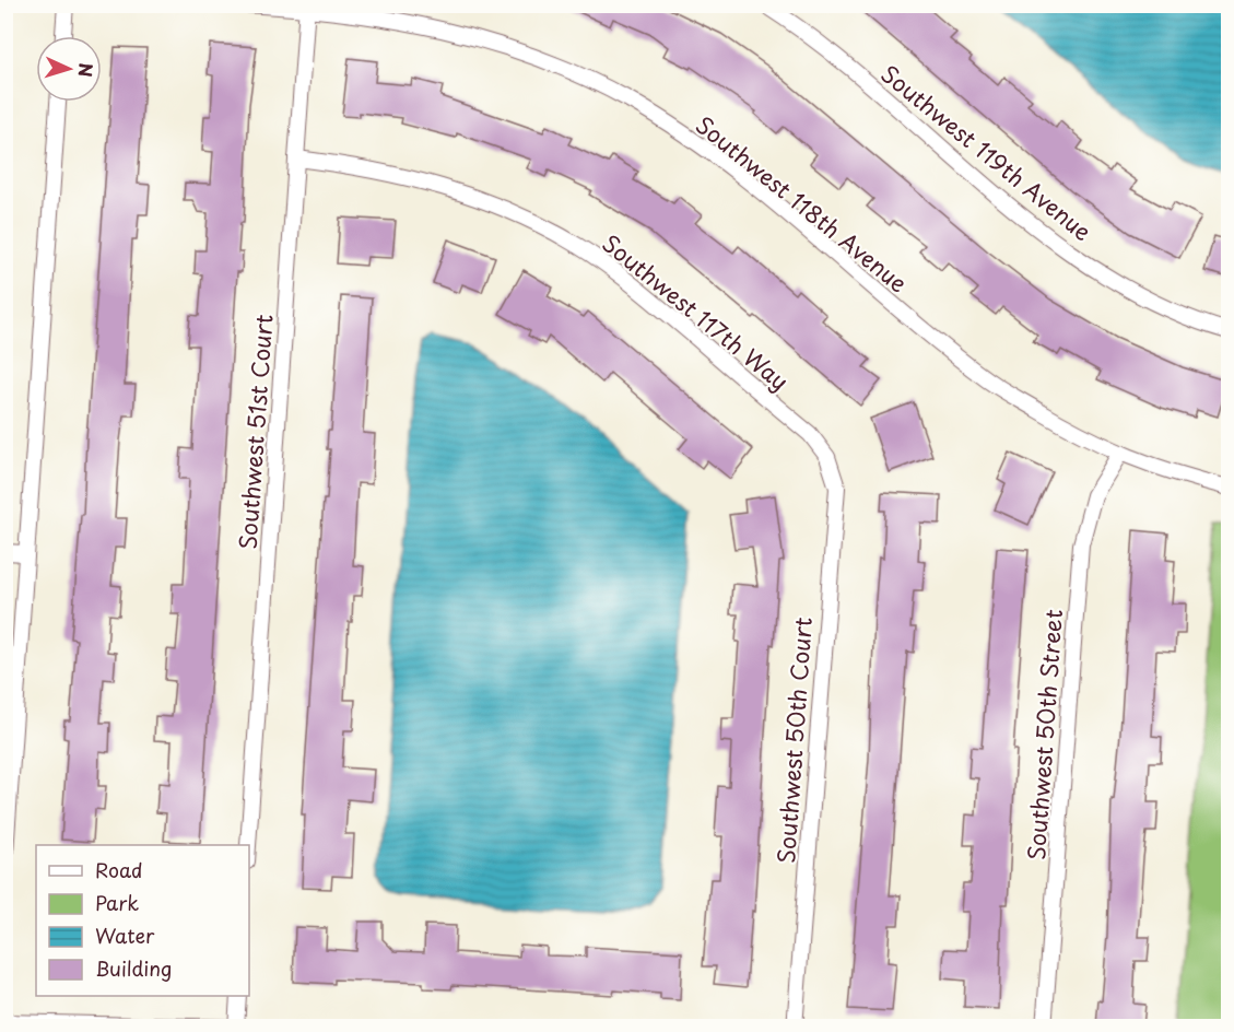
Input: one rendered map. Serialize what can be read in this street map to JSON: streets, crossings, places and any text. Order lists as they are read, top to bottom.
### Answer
{
  "streets": {
    "street": [
      "Southwest 119th Avenue",
      "Southwest 118th Avenue",
      "Southwest 117th Way",
      "Southwest 51st Court",
      "Southwest 50th Street",
      "Southwest 50th Court"
    ]
  },
  "crossings": [
    ["Southwest 118th Avenue", "Southwest 51st Court"],
    ["Southwest 118th Avenue", "Southwest 50th Street"],
    ["Southwest 117th Way", "Southwest 51st Court"],
    ["Southwest 117th Way", "Southwest 50th Court"]
  ],
  "legend": [
    "Road",
    "Park",
    "Water",
    "Building"
  ],
  "north": "right"
}
